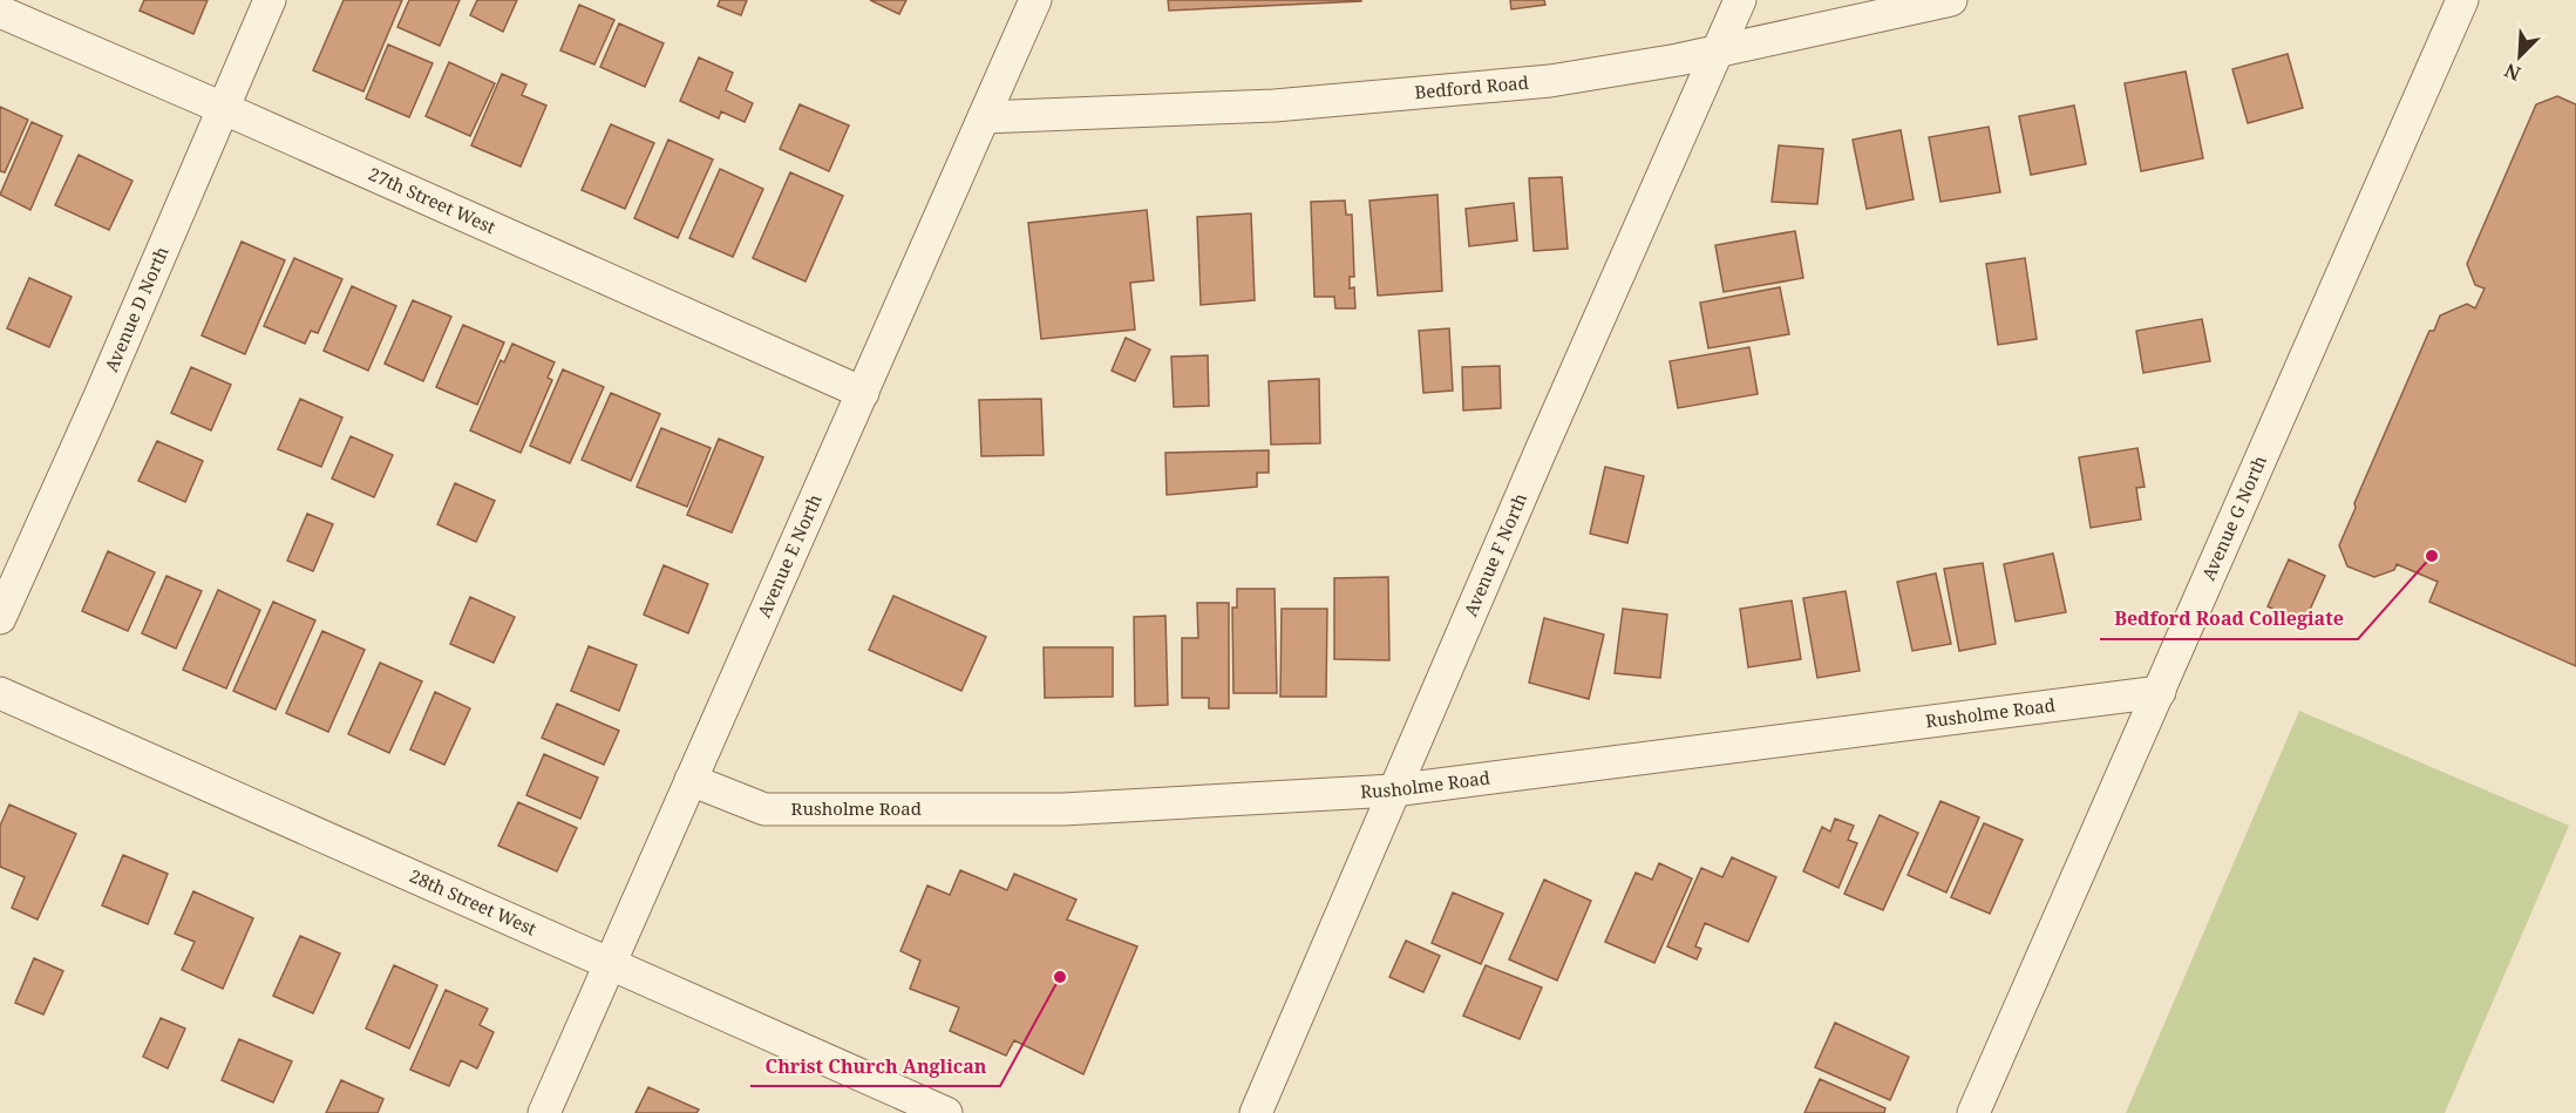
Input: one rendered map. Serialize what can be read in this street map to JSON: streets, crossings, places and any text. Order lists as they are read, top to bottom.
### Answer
{
  "streets": {
    "street": [
      "Bedford Road",
      "27th Street West",
      "Avenue D North",
      "Avenue G North",
      "Avenue F North",
      "Avenue E North",
      "Rusholme Road",
      "28th Street West"
    ]
  },
  "crossings": [
    ["Bedford Road", "Avenue F North"],
    ["Bedford Road", "Avenue E North"],
    ["27th Street West", "Avenue D North"],
    ["27th Street West", "Avenue E North"],
    ["Avenue G North", "Rusholme Road"],
    ["Avenue F North", "Rusholme Road"],
    ["Avenue E North", "Rusholme Road"],
    ["Avenue E North", "28th Street West"]
  ],
  "places": ["Bedford Road Collegiate", "Christ Church Anglican"],
  "north": "bottom left"
}
